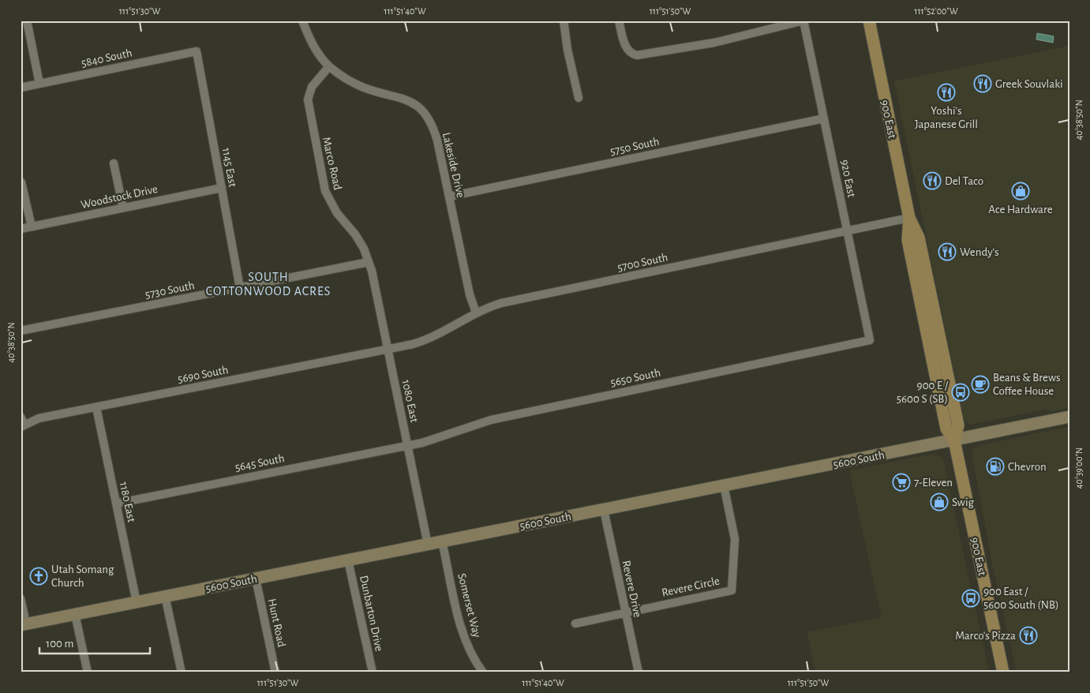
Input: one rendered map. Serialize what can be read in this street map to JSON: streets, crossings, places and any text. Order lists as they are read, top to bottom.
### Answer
{
  "streets": {
    "main road": ["900 East", "5600 South"],
    "street": [
      "5840 South",
      "5750 South",
      "Marco Road",
      "Lakeside Drive",
      "1145 East",
      "920 East",
      "Woodstock Drive",
      "5700 South",
      "5730 South",
      "5690 South",
      "5650 South",
      "1080 East",
      "5645 South",
      "1180 East",
      "Revere Circle",
      "Revere Drive",
      "Somerset Way",
      "Dunbarton Drive",
      "Hunt Road"
    ]
  },
  "crossings": [
    ["5840 South", "1145 East"],
    ["900 East", "5700 South"],
    ["900 East", "5600 South"],
    ["5750 South", "Lakeside Drive"],
    ["5750 South", "920 East"],
    ["Marco Road", "Lakeside Drive"],
    ["Marco Road", "5730 South"],
    ["Marco Road", "1080 East"],
    ["Lakeside Drive", "5700 South"],
    ["1145 East", "Woodstock Drive"],
    ["1145 East", "5730 South"],
    ["920 East", "5700 South"],
    ["920 East", "5650 South"],
    ["5700 South", "5690 South"],
    ["5700 South", "1080 East"],
    ["5730 South", "1080 East"],
    ["5690 South", "1080 East"],
    ["5690 South", "1180 East"],
    ["5650 South", "1080 East"],
    ["5650 South", "5645 South"],
    ["1080 East", "5600 South"],
    ["1080 East", "5645 South"],
    ["5600 South", "1180 East"],
    ["5600 South", "Revere Circle"],
    ["5600 South", "Revere Drive"],
    ["5600 South", "Somerset Way"],
    ["5600 South", "Dunbarton Drive"],
    ["5600 South", "Hunt Road"],
    ["5645 South", "1180 East"],
    ["Revere Circle", "Revere Drive"]
  ],
  "districts": ["SOUTH COTTONWOOD ACRES"],
  "places": {
    "restaurant": [
      "Greek Souvlaki",
      "Yoshi's Japanese Grill",
      "Del Taco",
      "Wendy's",
      "Marco's Pizza"
    ],
    "shop": ["Ace Hardware", "Swig"],
    "cafe": ["Beans & Brews Coffee House"],
    "bus stop": ["900 E / 5600 S (SB)", "900 East / 5600 South (NB)"],
    "fuel station": ["Chevron"],
    "supermarket": ["7-Eleven"],
    "church": ["Utah Somang Church"]
  },
  "scale_bar": "100 m",
  "coordinates": [
    "111°51'30\"W",
    "111°51'40\"W",
    "111°51'50\"W",
    "111°52'00\"W",
    "40°38'50\"N",
    "40°39'00\"N"
  ]
}
